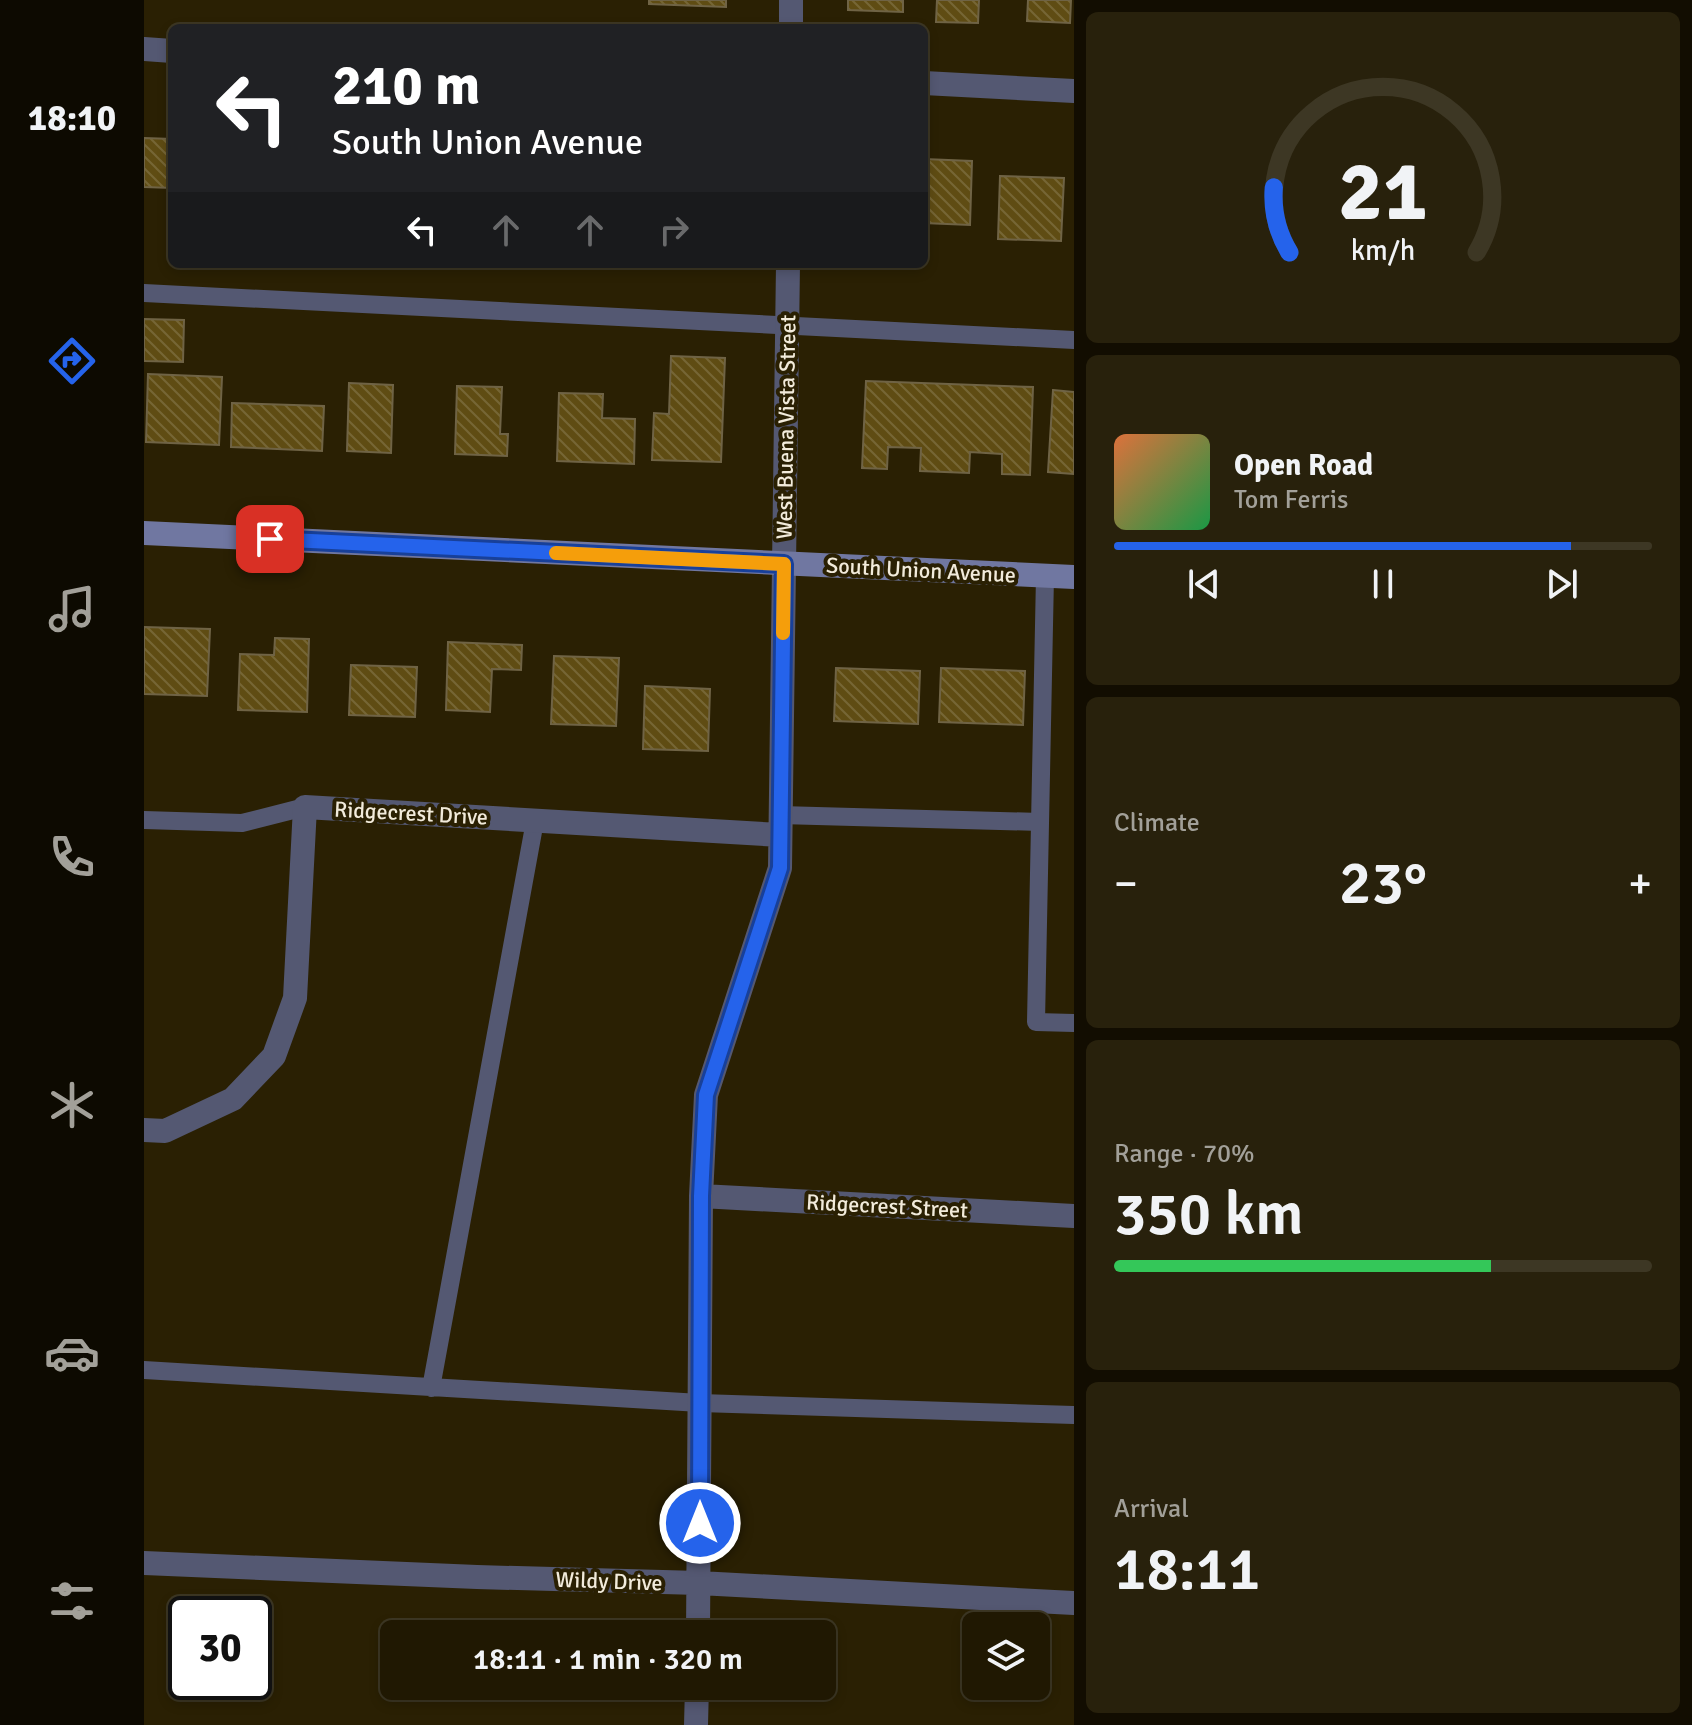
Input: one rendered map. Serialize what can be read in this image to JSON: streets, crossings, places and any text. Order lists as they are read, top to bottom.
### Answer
{
  "streets": {
    "main road": ["South Union Avenue"],
    "street": [
      "West Buena Vista Street",
      "Ridgecrest Drive",
      "Ridgecrest Street",
      "Wildy Drive"
    ]
  },
  "crossings": [
    ["West Buena Vista Street", "South Union Avenue"],
    ["West Buena Vista Street", "Ridgecrest Drive"],
    ["West Buena Vista Street", "Ridgecrest Street"],
    ["West Buena Vista Street", "Wildy Drive"]
  ],
  "page": {
    "tabs": "18:10",
    "turn": ["210 m", "South Union Avenue"],
    "song": ["Open Road", "Tom Ferris"],
    "tile": [
      "Climate",
      ["Range · 70%", "350 km"],
      ["Arrival", "18:11"]
    ],
    "heat": ["−", "23°", "+"],
    "limit": "30",
    "trip": "18:11 · 1 min · 320 m",
    "gauge": ["21", "km/h"]
  }
}
